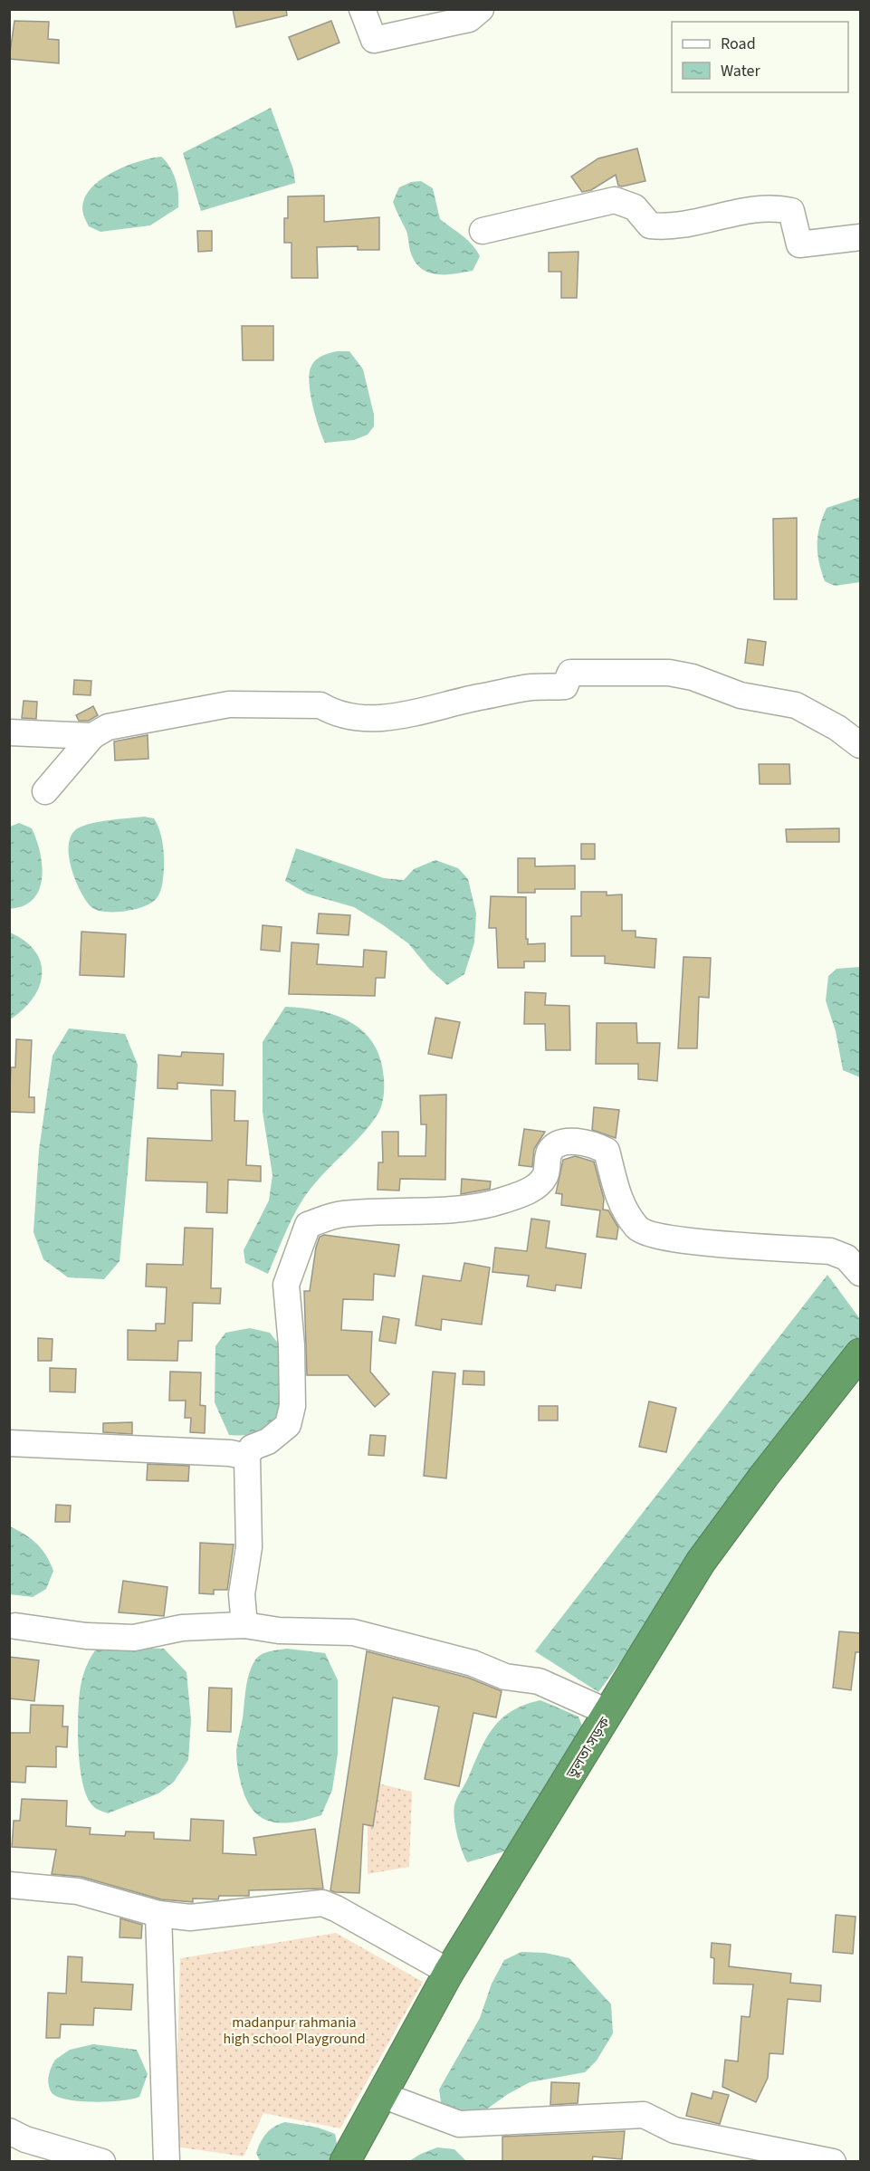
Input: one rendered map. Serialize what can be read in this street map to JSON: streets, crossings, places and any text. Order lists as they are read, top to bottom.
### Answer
{
  "streets": {
    "highway": ["ভুলতা সড়ক"]
  },
  "parks": ["madanpur rahmania high school Playground"],
  "legend": ["Road", "Water"]
}
